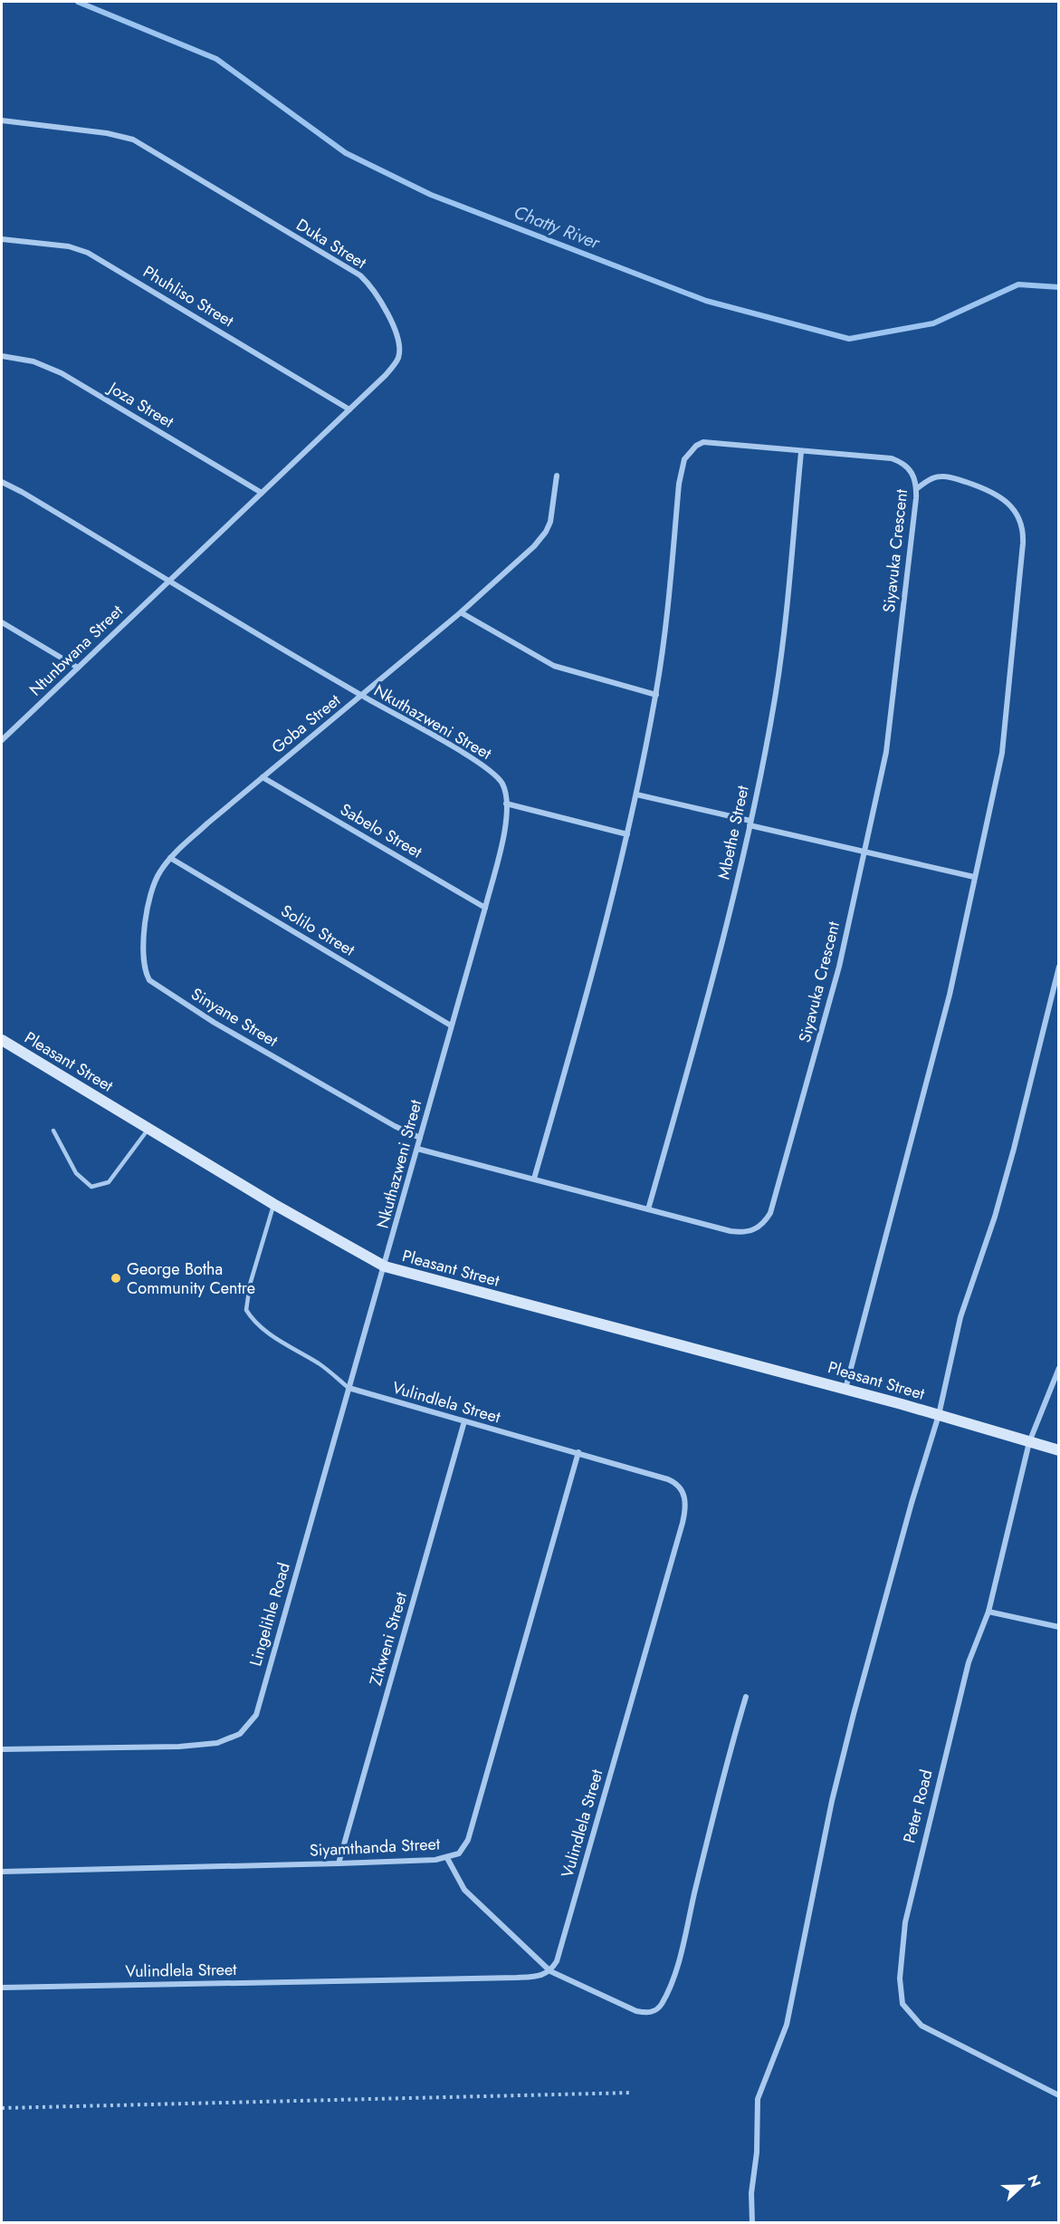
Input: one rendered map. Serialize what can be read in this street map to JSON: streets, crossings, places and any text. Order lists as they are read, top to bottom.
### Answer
{
  "streets": {
    "street": [
      "Duka Street",
      "Phuhliso Street",
      "Joza Street",
      "Siyavuka Crescent",
      "Ntunbwana Street",
      "Nkuthazweni Street",
      "Goba Street",
      "Sabelo Street",
      "Mbethe Street",
      "Solilo Street",
      "Sinyane Street",
      "Pleasant Street",
      "Vulindlela Street",
      "Lingelihle Road",
      "Zikweni Street",
      "Peter Road",
      "Siyamthanda Street"
    ]
  },
  "crossings": [
    ["Duka Street", "Phuhliso Street"],
    ["Duka Street", "Joza Street"],
    ["Duka Street", "Ntunbwana Street"],
    ["Duka Street", "Nkuthazweni Street"],
    ["Siyavuka Crescent", "Nkuthazweni Street"],
    ["Siyavuka Crescent", "Mbethe Street"],
    ["Ntunbwana Street", "Nkuthazweni Street"],
    ["Nkuthazweni Street", "Goba Street"],
    ["Nkuthazweni Street", "Sabelo Street"],
    ["Nkuthazweni Street", "Solilo Street"],
    ["Nkuthazweni Street", "Sinyane Street"],
    ["Nkuthazweni Street", "Pleasant Street"],
    ["Nkuthazweni Street", "Lingelihle Road"],
    ["Goba Street", "Sabelo Street"],
    ["Goba Street", "Solilo Street"],
    ["Goba Street", "Sinyane Street"],
    ["Solilo Street", "Sinyane Street"],
    ["Pleasant Street", "Lingelihle Road"],
    ["Pleasant Street", "Peter Road"],
    ["Vulindlela Street", "Lingelihle Road"],
    ["Vulindlela Street", "Zikweni Street"],
    ["Vulindlela Street", "Siyamthanda Street"],
    ["Zikweni Street", "Siyamthanda Street"]
  ],
  "water": ["Chatty River"],
  "places": ["George Botha Community Centre"],
  "north": "right"
}
